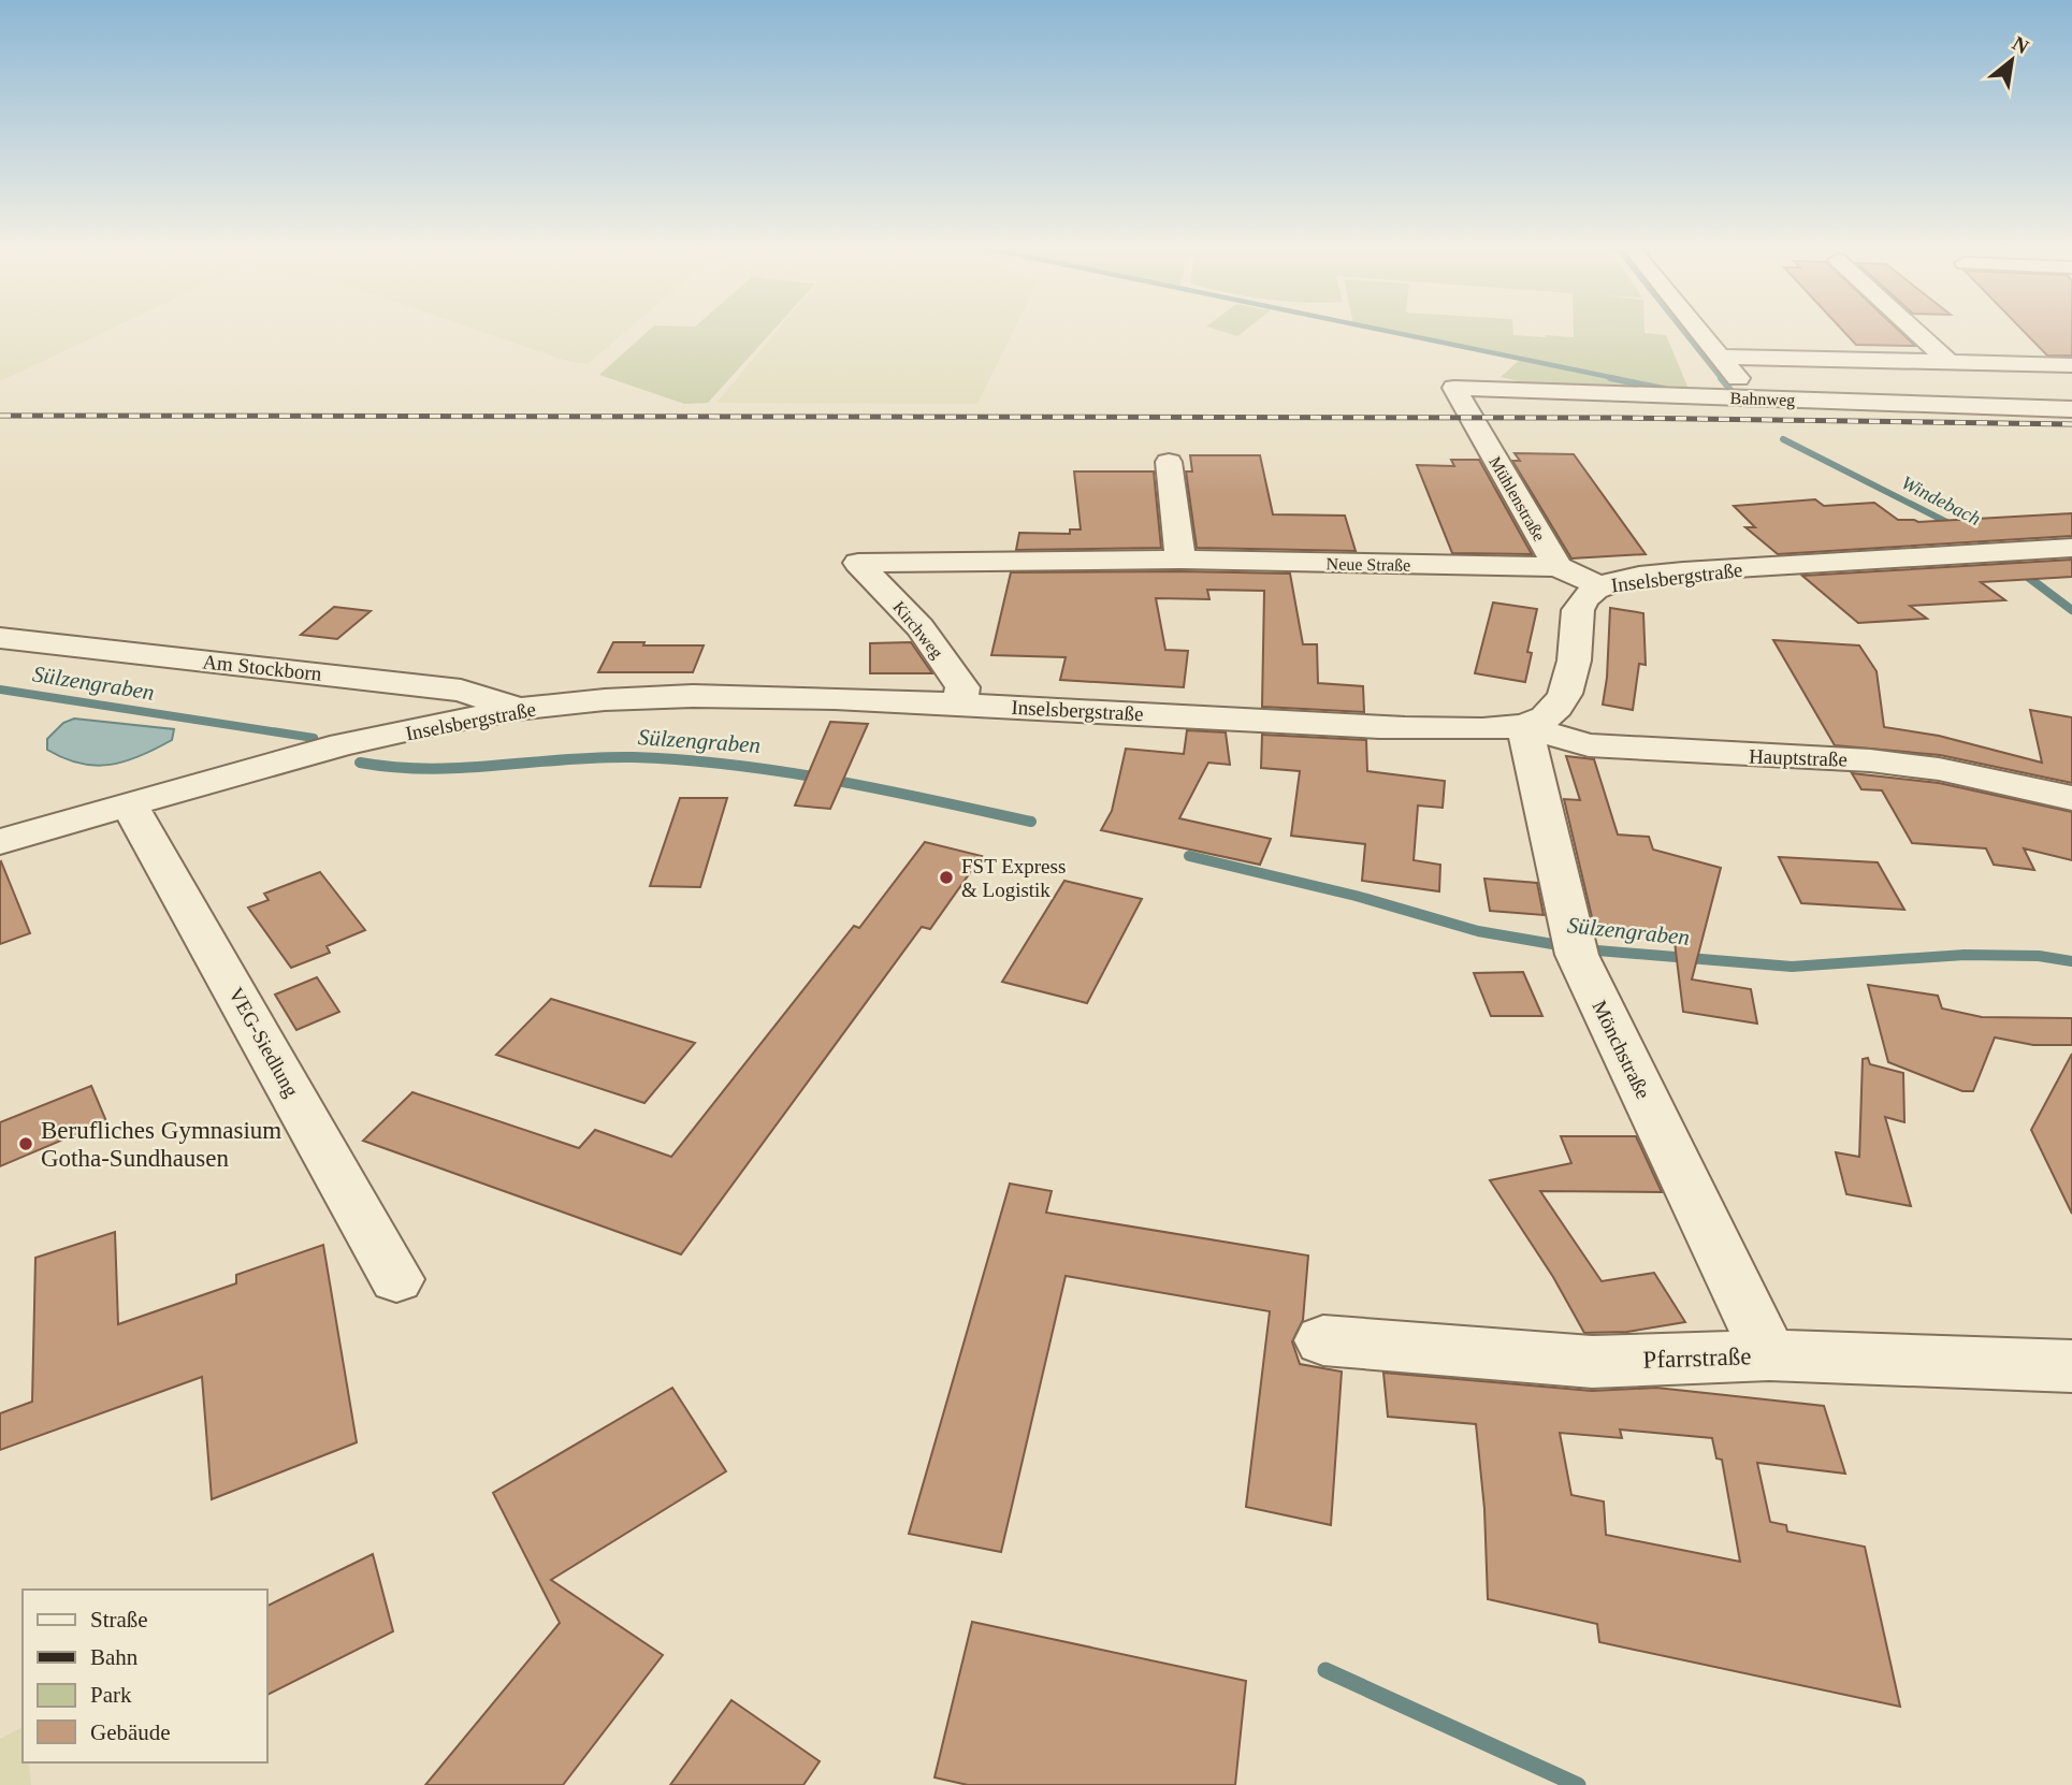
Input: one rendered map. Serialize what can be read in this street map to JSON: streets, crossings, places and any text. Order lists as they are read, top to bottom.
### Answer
{
  "streets": {
    "street": [
      "Bahnweg",
      "Mühlenstraße",
      "Neue Straße",
      "Inselsbergstraße",
      "Kirchweg",
      "Am Stockborn",
      "Hauptstraße",
      "VEG-Siedlung",
      "Mönchstraße",
      "Pfarrstraße"
    ]
  },
  "crossings": [
    ["Bahnweg", "Mühlenstraße"],
    ["Mühlenstraße", "Neue Straße"],
    ["Neue Straße", "Kirchweg"],
    ["Inselsbergstraße", "Kirchweg"],
    ["Inselsbergstraße", "Am Stockborn"],
    ["Inselsbergstraße", "Hauptstraße"],
    ["Inselsbergstraße", "VEG-Siedlung"],
    ["Inselsbergstraße", "Mönchstraße"],
    ["Hauptstraße", "Mönchstraße"],
    ["Mönchstraße", "Pfarrstraße"]
  ],
  "water": ["Windebach", "Sülzengraben"],
  "places": ["FST Express & Logistik", "Berufliches Gymnasium Gotha-Sundhausen"],
  "legend": [
    "Straße",
    "Bahn",
    "Park",
    "Gebäude"
  ],
  "north": "top right"
}
